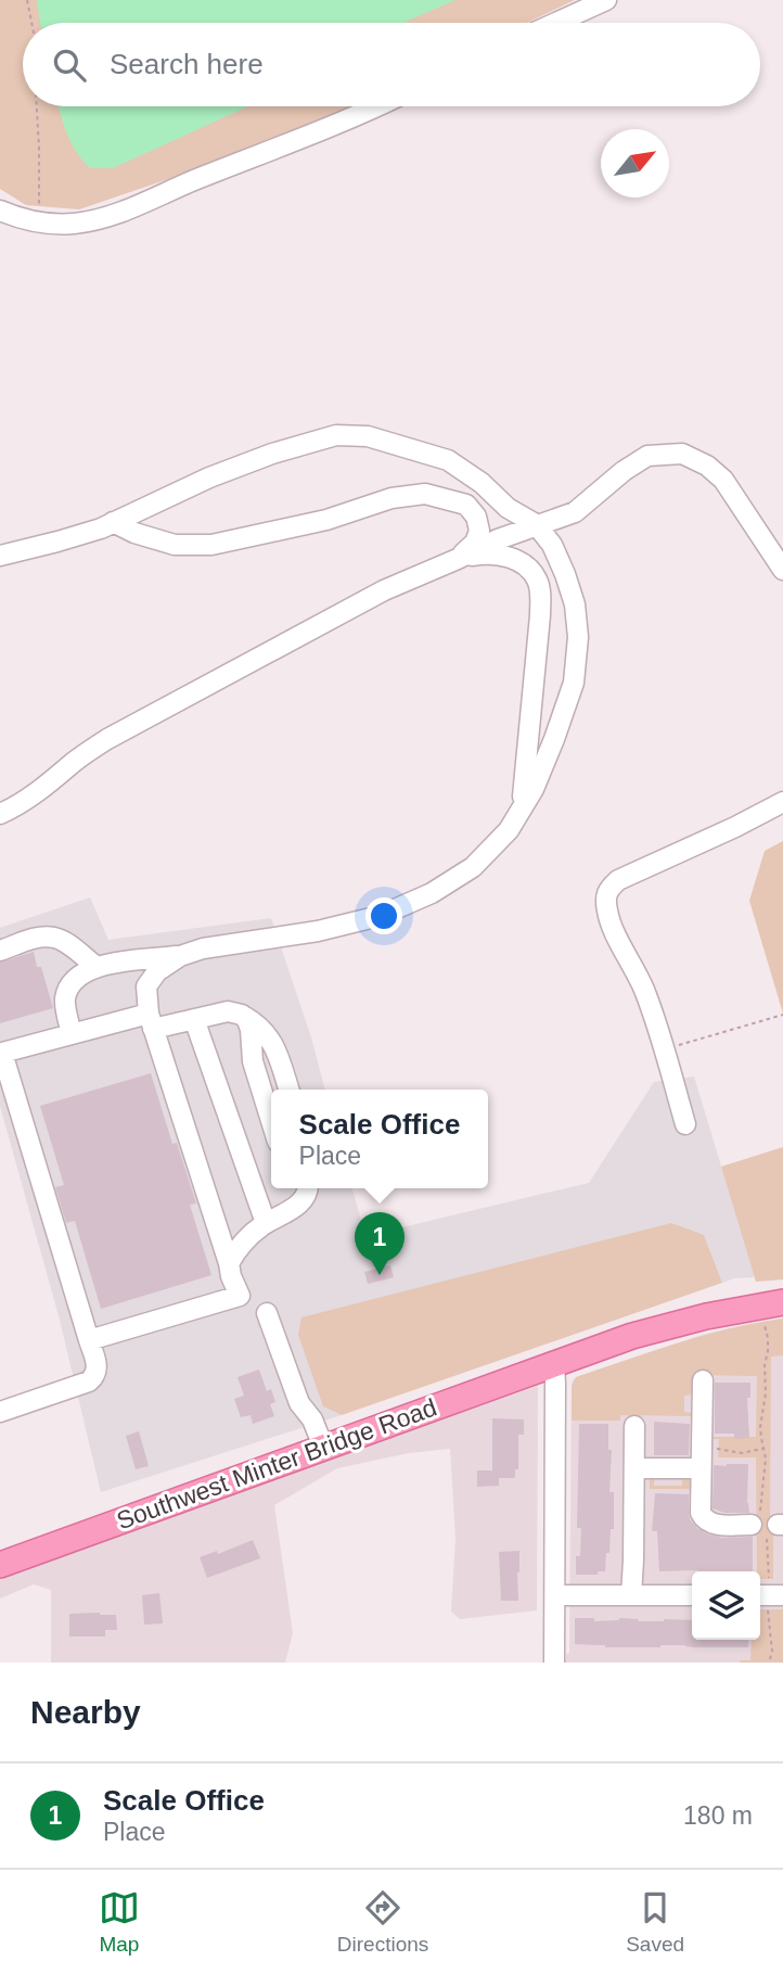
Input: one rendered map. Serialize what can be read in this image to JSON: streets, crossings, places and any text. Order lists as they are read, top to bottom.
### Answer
{
  "streets": {
    "main road": ["Southwest Minter Bridge Road"]
  },
  "north": "top right",
  "page": {
    "search": "Search here",
    "popup": ["Scale Office", "Place"],
    "pins": "1",
    "heading": "Nearby",
    "list": [
      {
        "mark": "1",
        "name": "Scale Office",
        "note": "Place",
        "value": "180 m"
      }
    ],
    "nav": ["Map", "Directions", "Saved"]
  }
}
